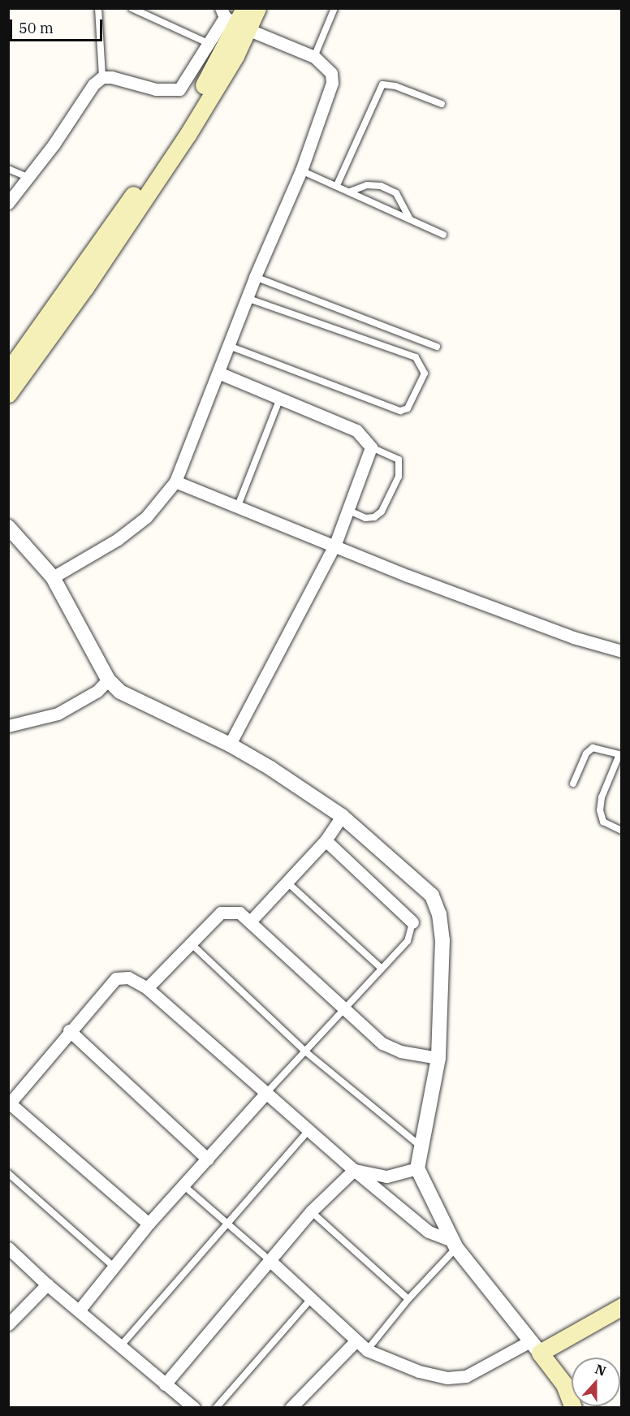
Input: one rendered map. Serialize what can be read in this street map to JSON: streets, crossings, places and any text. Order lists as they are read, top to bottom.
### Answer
{
  "scale_bar": "50 m",
  "north": "top"
}
